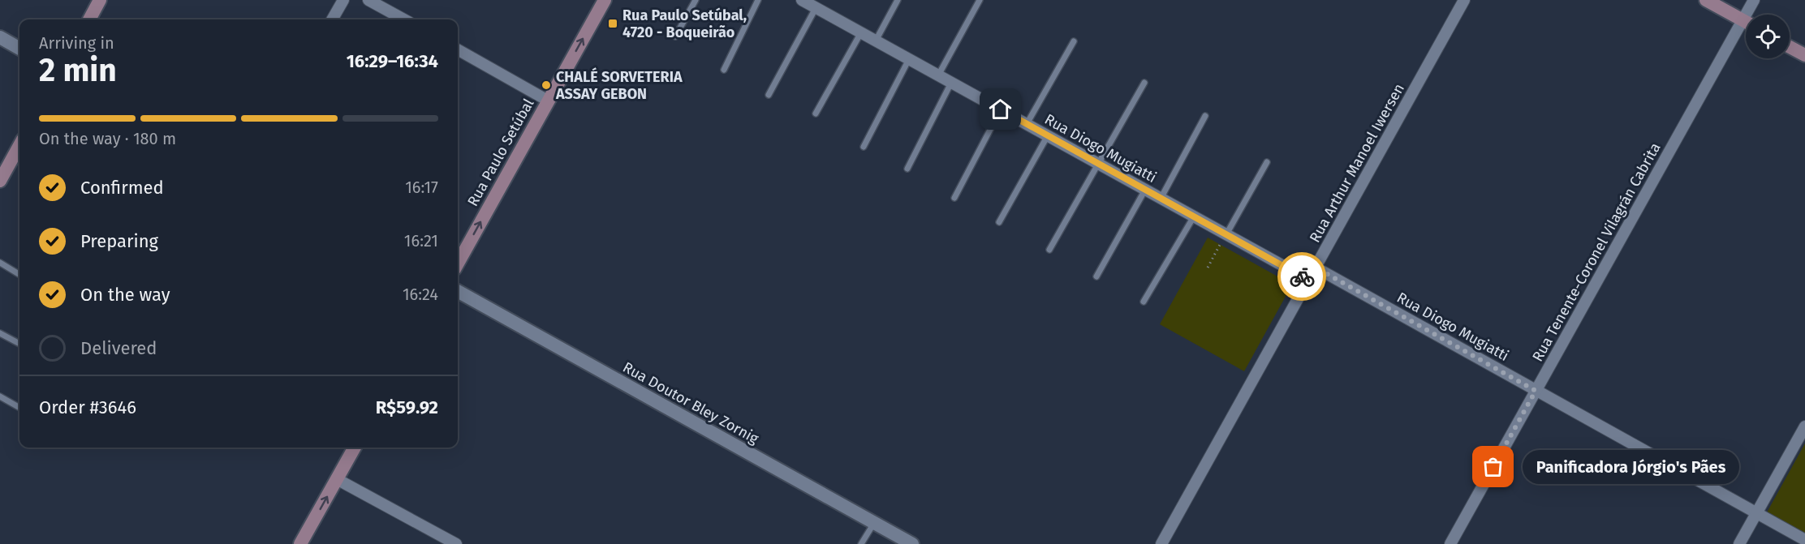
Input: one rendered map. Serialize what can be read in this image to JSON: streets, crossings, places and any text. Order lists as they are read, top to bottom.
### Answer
{
  "streets": {
    "main road": ["Rua Paulo Setúbal"],
    "street": [
      "Rua Diogo Mugiatti",
      "Rua Arthur Manoel Iwersen",
      "Rua Tenente-Coronel Vilagrán Cabrita",
      "Rua Doutor Bley Zornig"
    ]
  },
  "crossings": [
    ["Rua Diogo Mugiatti", "Rua Arthur Manoel Iwersen"],
    ["Rua Diogo Mugiatti", "Rua Tenente-Coronel Vilagrán Cabrita"]
  ],
  "one_way": ["Rua Paulo Setúbal"],
  "places": {
    "transit": ["Rua Paulo Setúbal, 4720 - Boqueirão"],
    "other": ["CHALÉ SORVETERIA ASSAY GEBON", "Panificadora Jórgio's Pães"]
  },
  "page": {
    "heading": ["2 min", "Arriving in", "16:29–16:34"],
    "panel": ["Order #3646", "R$59.92"],
    "bar": "On the way · 180 m",
    "list": [
      ["Confirmed", "16:17"],
      ["Preparing", "16:21"],
      ["On the way", "16:24"],
      "Delivered"
    ],
    "bubble": "Panificadora Jórgio's Pães"
  }
}
